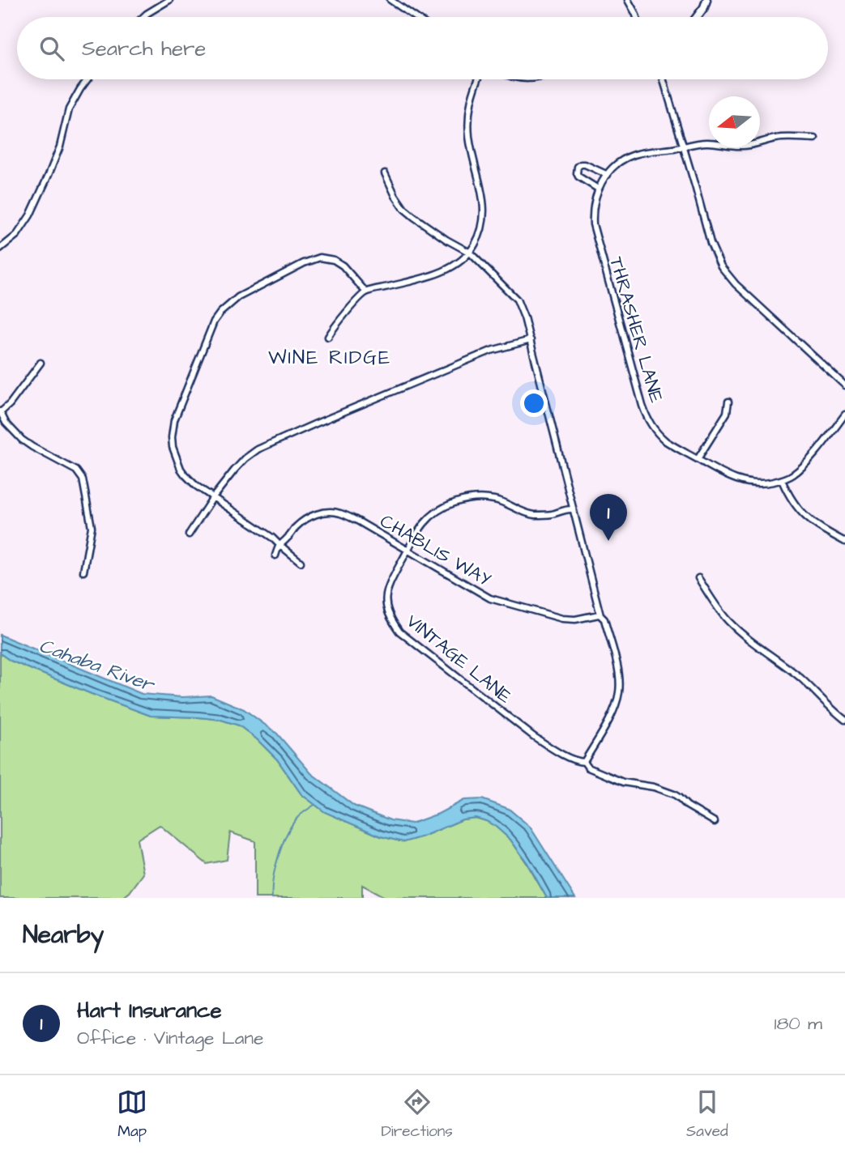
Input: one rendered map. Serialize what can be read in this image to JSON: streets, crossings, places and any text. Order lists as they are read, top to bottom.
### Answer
{
  "streets": {
    "street": ["THRASHER LANE", "CHABLIS WAY", "VINTAGE LANE"]
  },
  "crossings": [
    ["CHABLIS WAY", "VINTAGE LANE"]
  ],
  "districts": ["WINE RIDGE"],
  "water": ["Cahaba River"],
  "north": "left",
  "page": {
    "search": "Search here",
    "pins": "1",
    "heading": "Nearby",
    "list": [
      {
        "mark": "1",
        "name": "Hart Insurance",
        "note": "Office · Vintage Lane",
        "value": "180 m"
      }
    ],
    "nav": ["Map", "Directions", "Saved"]
  }
}
